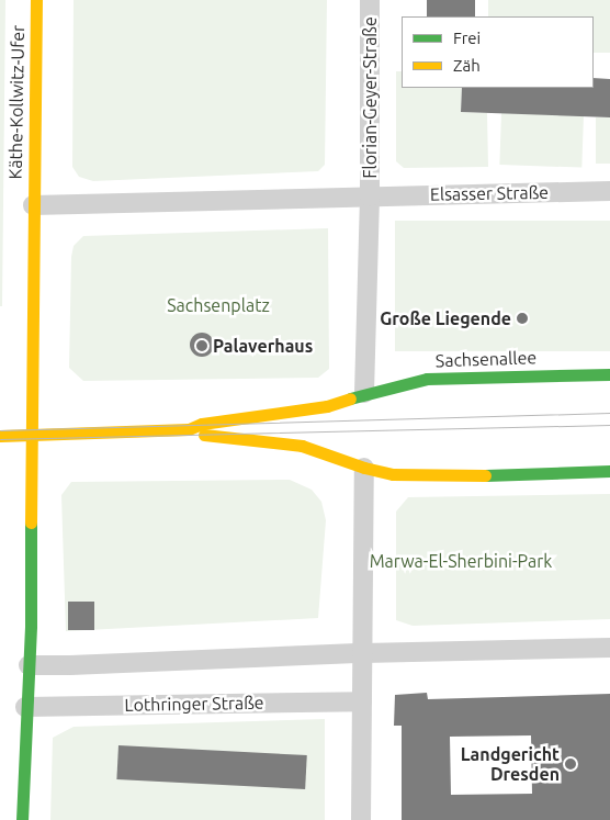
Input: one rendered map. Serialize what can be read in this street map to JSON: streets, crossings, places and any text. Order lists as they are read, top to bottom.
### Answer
{
  "streets": {
    "main road": ["Käthe-Kollwitz-Ufer", "Sachsenallee"],
    "street": ["Florian-Geyer-Straße", "Elsasser Straße", "Lothringer Straße"]
  },
  "crossings": [
    ["Florian-Geyer-Straße", "Elsasser Straße"]
  ],
  "parks": ["Sachsenplatz", "Marwa-El-Sherbini-Park"],
  "places": ["Große Liegende", "Palaverhaus", "Landgericht Dresden"],
  "legend": ["Frei", "Zäh"]
}
